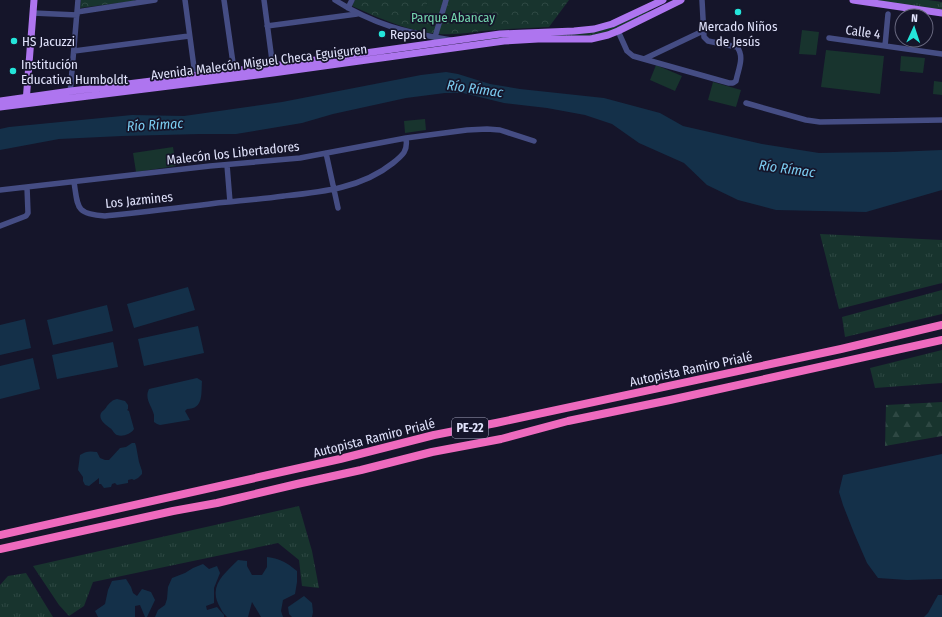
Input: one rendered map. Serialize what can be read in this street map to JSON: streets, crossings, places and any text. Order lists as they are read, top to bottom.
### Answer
{
  "streets": {
    "highway": ["Autopista Ramiro Prialé", "PE-22"],
    "main road": ["Avenida Malecón Miguel Checa Eguiguren"],
    "street": ["Calle 4", "Malecón los Libertadores", "Los Jazmines"]
  },
  "crossings": [
    ["Malecón los Libertadores", "Los Jazmines"]
  ],
  "water": ["Río Rímac"],
  "parks": ["Parque Abancay"],
  "places": [
    "Mercado Niños de Jesús",
    "Repsol",
    "HS Jacuzzi",
    "Institución Educativa Humboldt"
  ],
  "north": "top"
}
